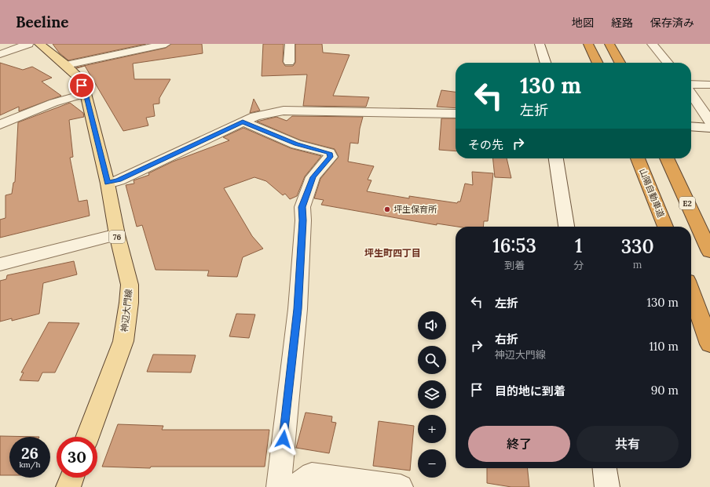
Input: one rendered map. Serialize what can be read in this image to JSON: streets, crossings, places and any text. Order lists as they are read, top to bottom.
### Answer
{
  "streets": {
    "highway": ["山陽自動車道", "E2"],
    "main road": ["76", "神辺大門線"]
  },
  "districts": ["坪生町四丁目"],
  "places": ["坪生保育所"],
  "page": {
    "header": "Beeline",
    "nav": ["地図", "経路", "保存済み"],
    "turn": ["130 m", "左折"],
    "then": "その先",
    "eta": [
      "16:53",
      "到着",
      "1",
      "分",
      "330",
      "m"
    ],
    "list": [
      {
        "name": "左折",
        "value": "130 m"
      },
      {
        "name": "右折",
        "note": "神辺大門線",
        "value": "110 m"
      },
      {
        "name": "目的地に到着",
        "value": "90 m"
      }
    ],
    "map_buttons": ["+", "−"],
    "buttons": ["終了", "共有"],
    "speed": "26 km/h",
    "limit": "30"
  }
}
